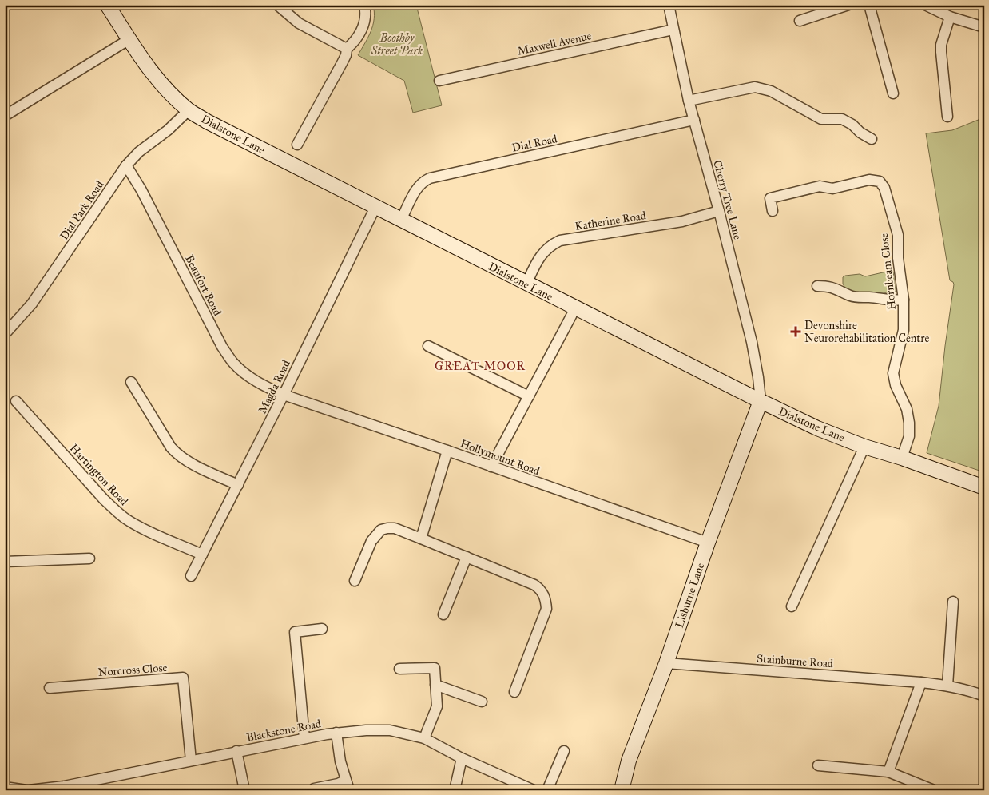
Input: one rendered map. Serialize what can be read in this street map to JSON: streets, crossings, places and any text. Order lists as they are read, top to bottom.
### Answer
{
  "streets": {
    "street": [
      "Maxwell Avenue",
      "Dialstone Lane",
      "Dial Road",
      "Cherry Tree Lane",
      "Dial Park Road",
      "Katherine Road",
      "Hornbeam Close",
      "Beaufort Road",
      "Magda Road",
      "Hollymount Road",
      "Hartington Road",
      "Lisburne Lane",
      "Stainburne Road",
      "Norcross Close",
      "Blackstone Road"
    ]
  },
  "crossings": [
    ["Maxwell Avenue", "Cherry Tree Lane"],
    ["Dialstone Lane", "Dial Road"],
    ["Dialstone Lane", "Cherry Tree Lane"],
    ["Dialstone Lane", "Dial Park Road"],
    ["Dialstone Lane", "Katherine Road"],
    ["Dialstone Lane", "Hornbeam Close"],
    ["Dialstone Lane", "Magda Road"],
    ["Dialstone Lane", "Lisburne Lane"],
    ["Dial Road", "Cherry Tree Lane"],
    ["Cherry Tree Lane", "Katherine Road"],
    ["Cherry Tree Lane", "Lisburne Lane"],
    ["Dial Park Road", "Beaufort Road"],
    ["Beaufort Road", "Magda Road"],
    ["Beaufort Road", "Hollymount Road"],
    ["Magda Road", "Hollymount Road"],
    ["Magda Road", "Hartington Road"],
    ["Hollymount Road", "Lisburne Lane"],
    ["Lisburne Lane", "Stainburne Road"],
    ["Norcross Close", "Blackstone Road"]
  ],
  "districts": ["GREAT MOOR"],
  "parks": ["Boothby Street Park"],
  "places": {
    "health": ["Devonshire Neurorehabilitation Centre"]
  }
}
